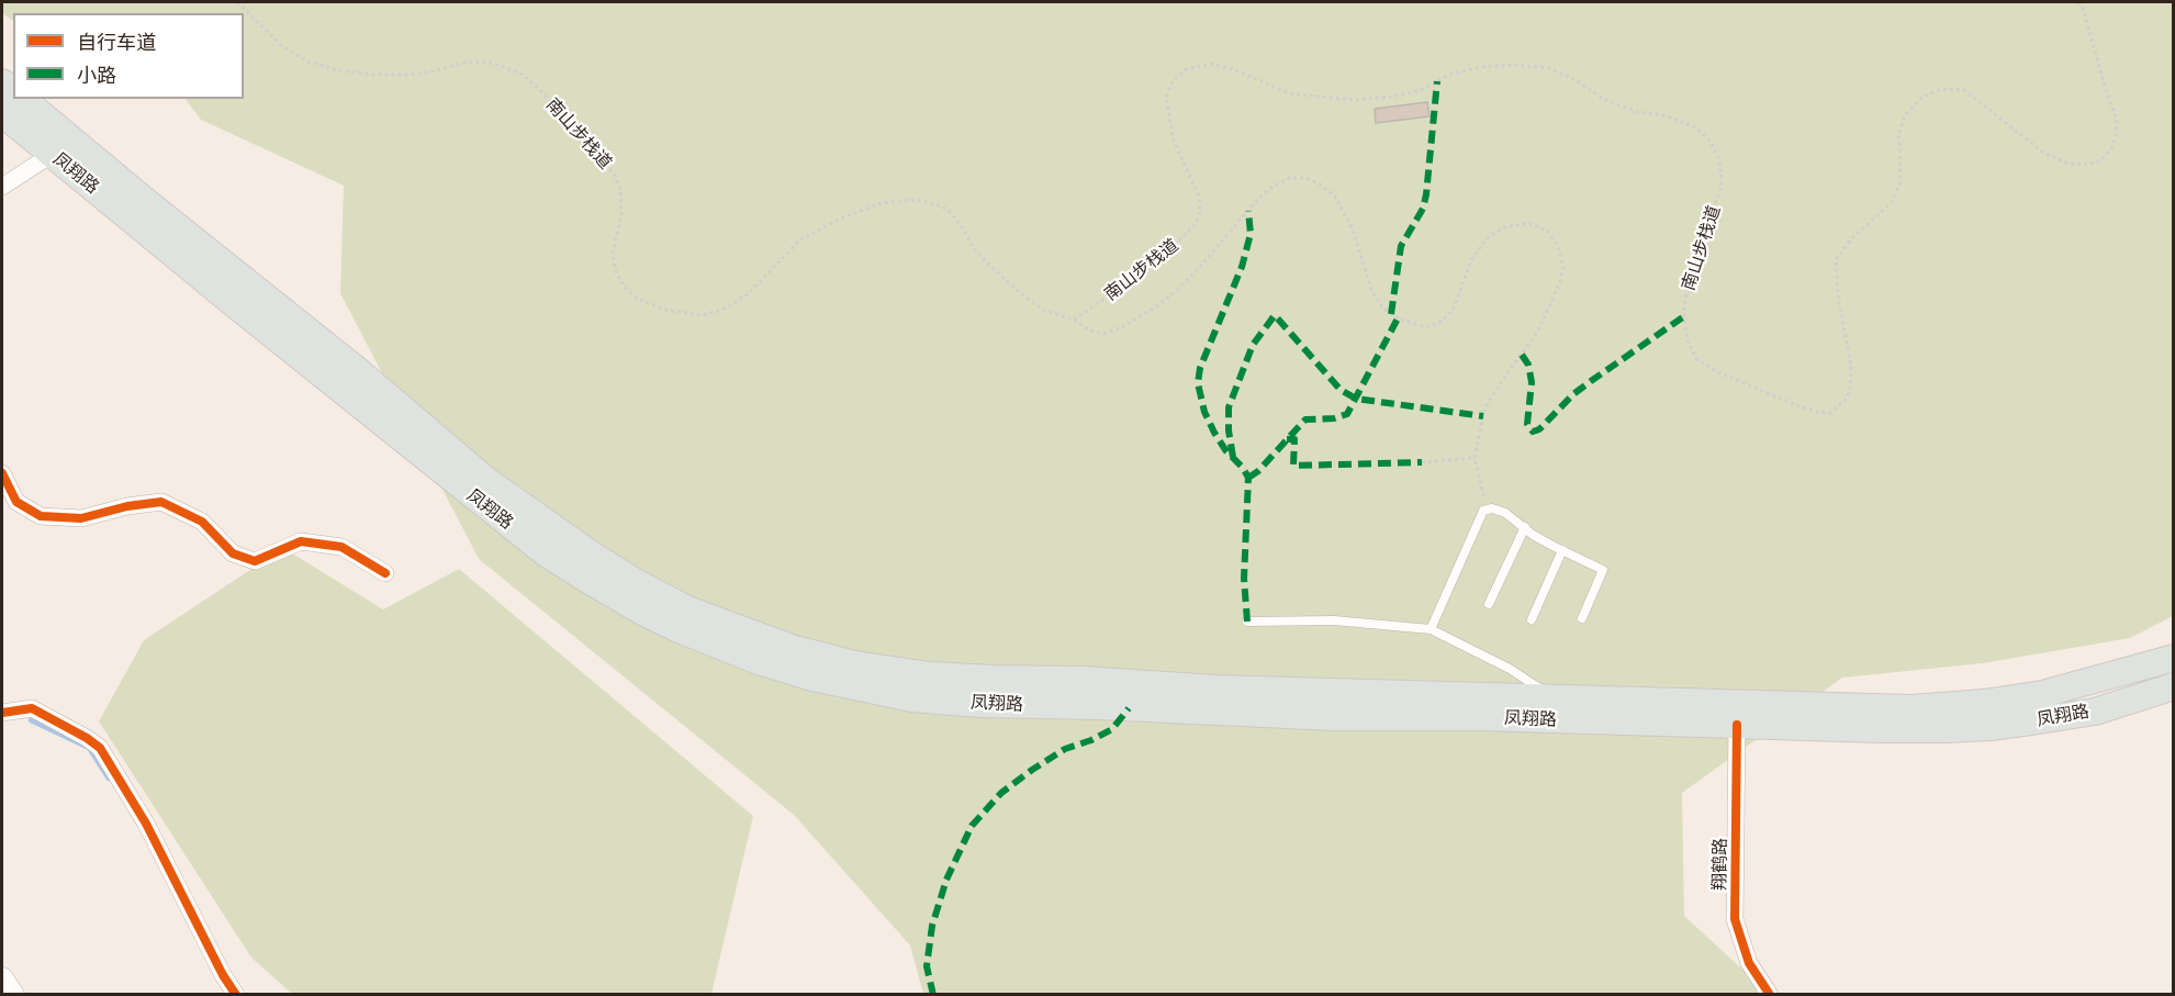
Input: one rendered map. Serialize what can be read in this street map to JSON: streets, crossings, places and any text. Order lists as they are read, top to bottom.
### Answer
{
  "streets": {
    "main road": ["凤翔路"],
    "street": ["翔鹤路"],
    "path": ["南山步栈道"]
  },
  "crossings": [
    ["凤翔路", "翔鹤路"]
  ],
  "legend": ["自行车道", "小路"]
}
